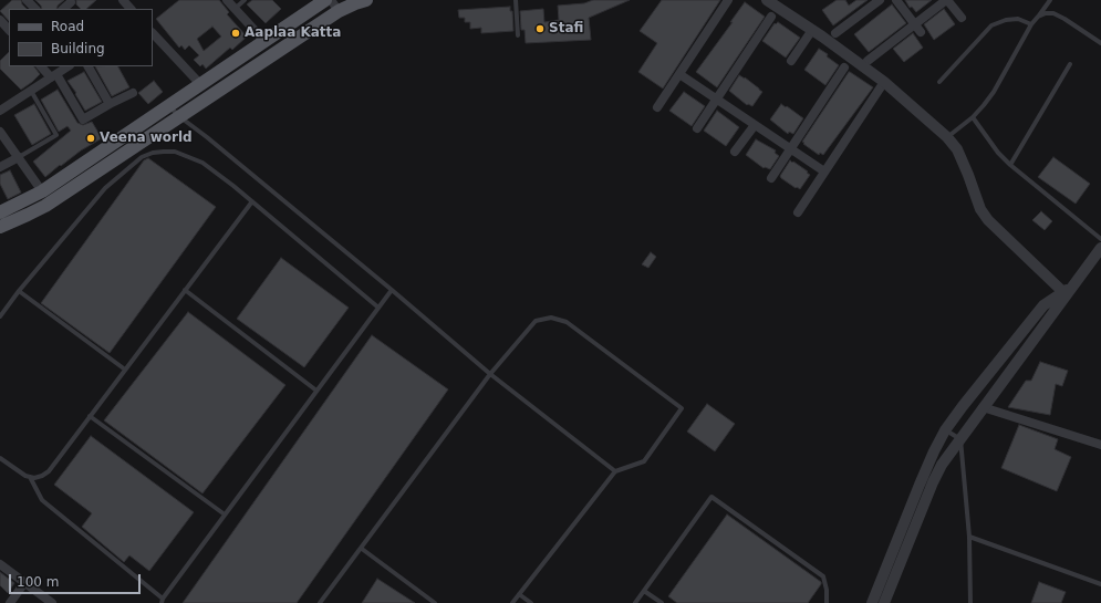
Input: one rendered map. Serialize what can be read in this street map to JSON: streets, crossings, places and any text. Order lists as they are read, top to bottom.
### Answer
{
  "places": ["Stafi", "Aaplaa Katta", "Veena world"],
  "legend": ["Road", "Building"],
  "scale_bar": "100 m"
}
